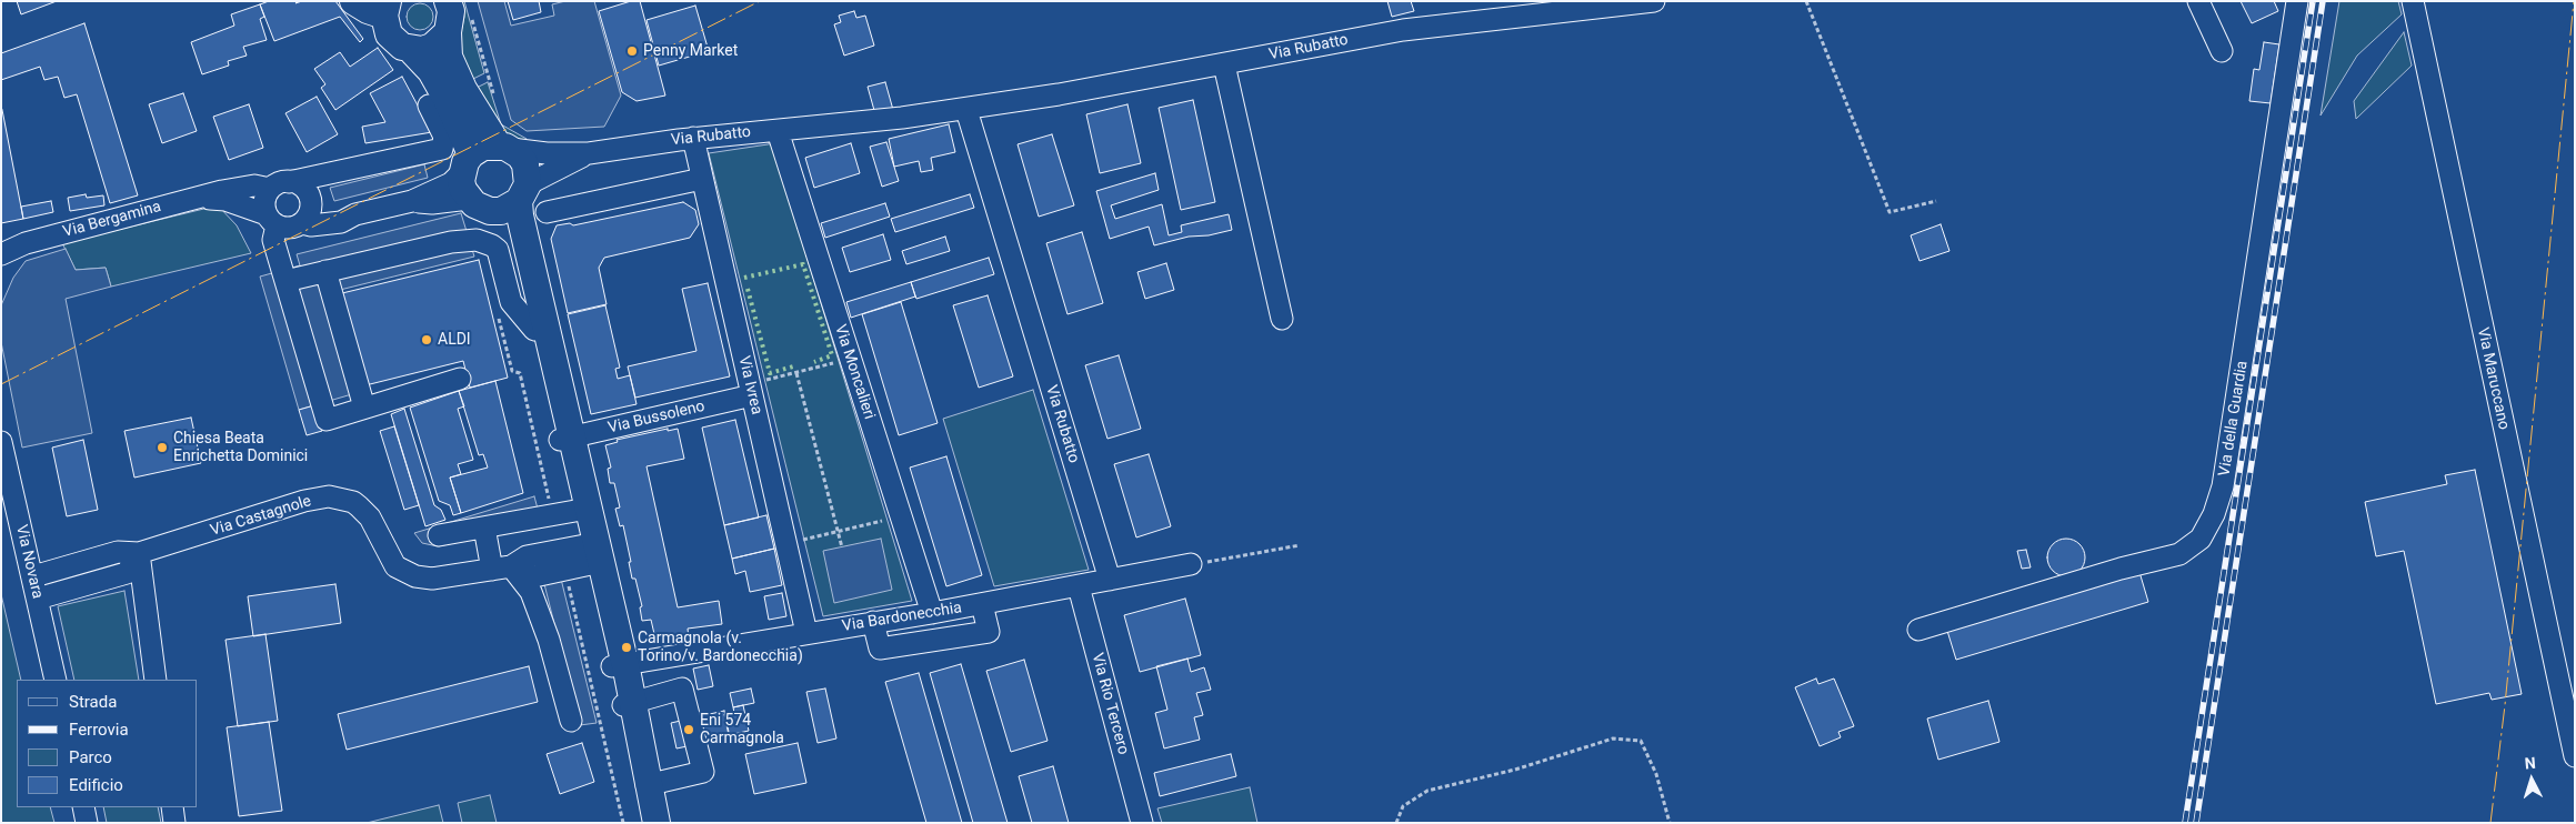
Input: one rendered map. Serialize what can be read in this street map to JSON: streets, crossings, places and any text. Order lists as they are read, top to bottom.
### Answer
{
  "streets": {
    "street": [
      "Via Rubatto",
      "Via Bergamina",
      "Via Moncalieri",
      "Via Maruccano",
      "Via Ivrea",
      "Via Bussoleno",
      "Via della Guardia",
      "Via Castagnole",
      "Via Novara",
      "Via Bardonecchia",
      "Via Rio Tercero"
    ]
  },
  "crossings": [
    ["Via Rubatto", "Via Moncalieri"],
    ["Via Rubatto", "Via Ivrea"],
    ["Via Rubatto", "Via Bardonecchia"],
    ["Via Moncalieri", "Via Bardonecchia"],
    ["Via Ivrea", "Via Bussoleno"],
    ["Via Ivrea", "Via Bardonecchia"],
    ["Via Castagnole", "Via Novara"],
    ["Via Bardonecchia", "Via Rio Tercero"]
  ],
  "places": [
    "Penny Market",
    "ALDI",
    "Chiesa Beata Enrichetta Dominici",
    "Carmagnola (v. Torino/v. Bardonecchia)",
    "Eni 574 Carmagnola"
  ],
  "legend": [
    "Strada",
    "Ferrovia",
    "Parco",
    "Edificio"
  ],
  "north": "top"
}
